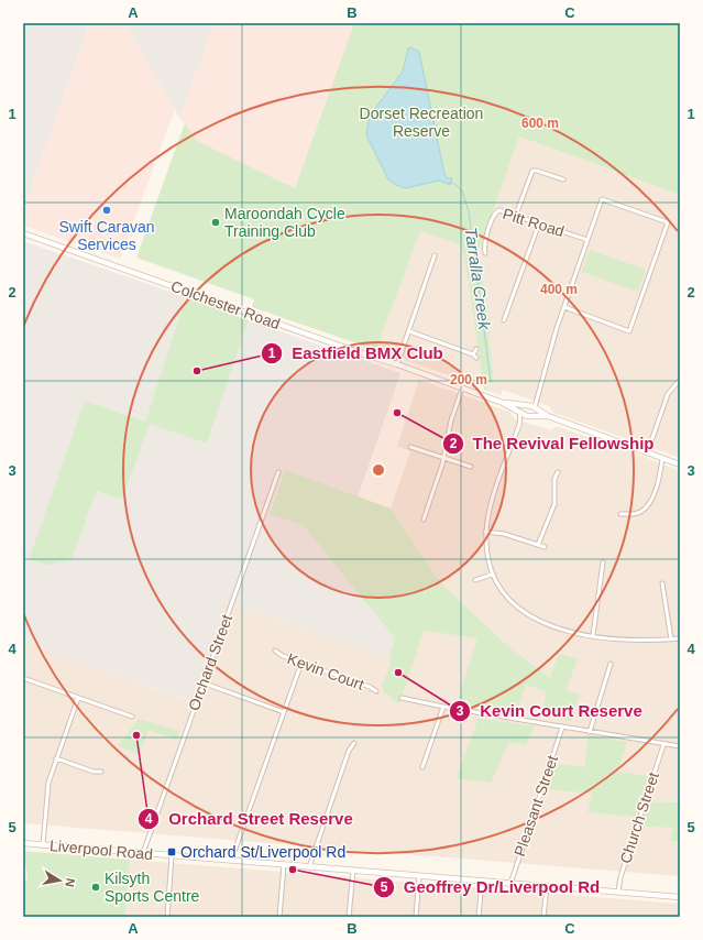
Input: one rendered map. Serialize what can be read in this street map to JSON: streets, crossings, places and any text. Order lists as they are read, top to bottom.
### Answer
{
  "streets": {
    "main road": ["Colchester Road", "Liverpool Road"],
    "street": [
      "Pitt Road",
      "Orchard Street",
      "Kevin Court",
      "Pleasant Street",
      "Church Street"
    ]
  },
  "crossings": [
    ["Orchard Street", "Liverpool Road"],
    ["Pleasant Street", "Liverpool Road"],
    ["Church Street", "Liverpool Road"]
  ],
  "water": ["Tarralla Creek"],
  "parks": ["Dorset Recreation Reserve"],
  "places": {
    "other": [
      "Swift Caravan Services",
      "Maroondah Cycle Training Club",
      "Eastfield BMX Club",
      "The Revival Fellowship",
      "Kevin Court Reserve",
      "Orchard Street Reserve",
      "Geoffrey Dr/Liverpool Rd",
      "Kilsyth Sports Centre"
    ],
    "transit": ["Orchard St/Liverpool Rd"]
  },
  "north": "right",
  "grid": {
    "columns": ["A", "B", "C"],
    "rows": [
      "1",
      "2",
      "3",
      "4",
      "5"
    ]
  },
  "rings": ["600 m", "400 m", "200 m"]
}
